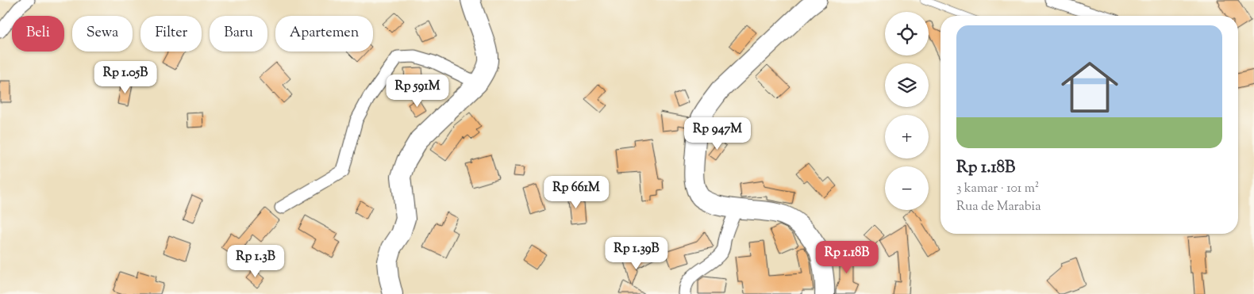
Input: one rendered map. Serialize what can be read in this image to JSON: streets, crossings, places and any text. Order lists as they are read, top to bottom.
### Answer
{
  "page": {
    "map_buttons": ["+", "−"],
    "chip": [
      "Beli",
      "Sewa",
      "Filter",
      "Baru",
      "Apartemen"
    ],
    "list": [
      {
        "name": "Rp 1.18B",
        "note": "3 kamar · 101 m² · Rua de Marabia"
      }
    ],
    "price": [
      "Rp 1.05B",
      "Rp 591M",
      "Rp 947M",
      "Rp 661M",
      "Rp 1.39B",
      "Rp 1.18B",
      "Rp 1.3B"
    ]
  }
}
